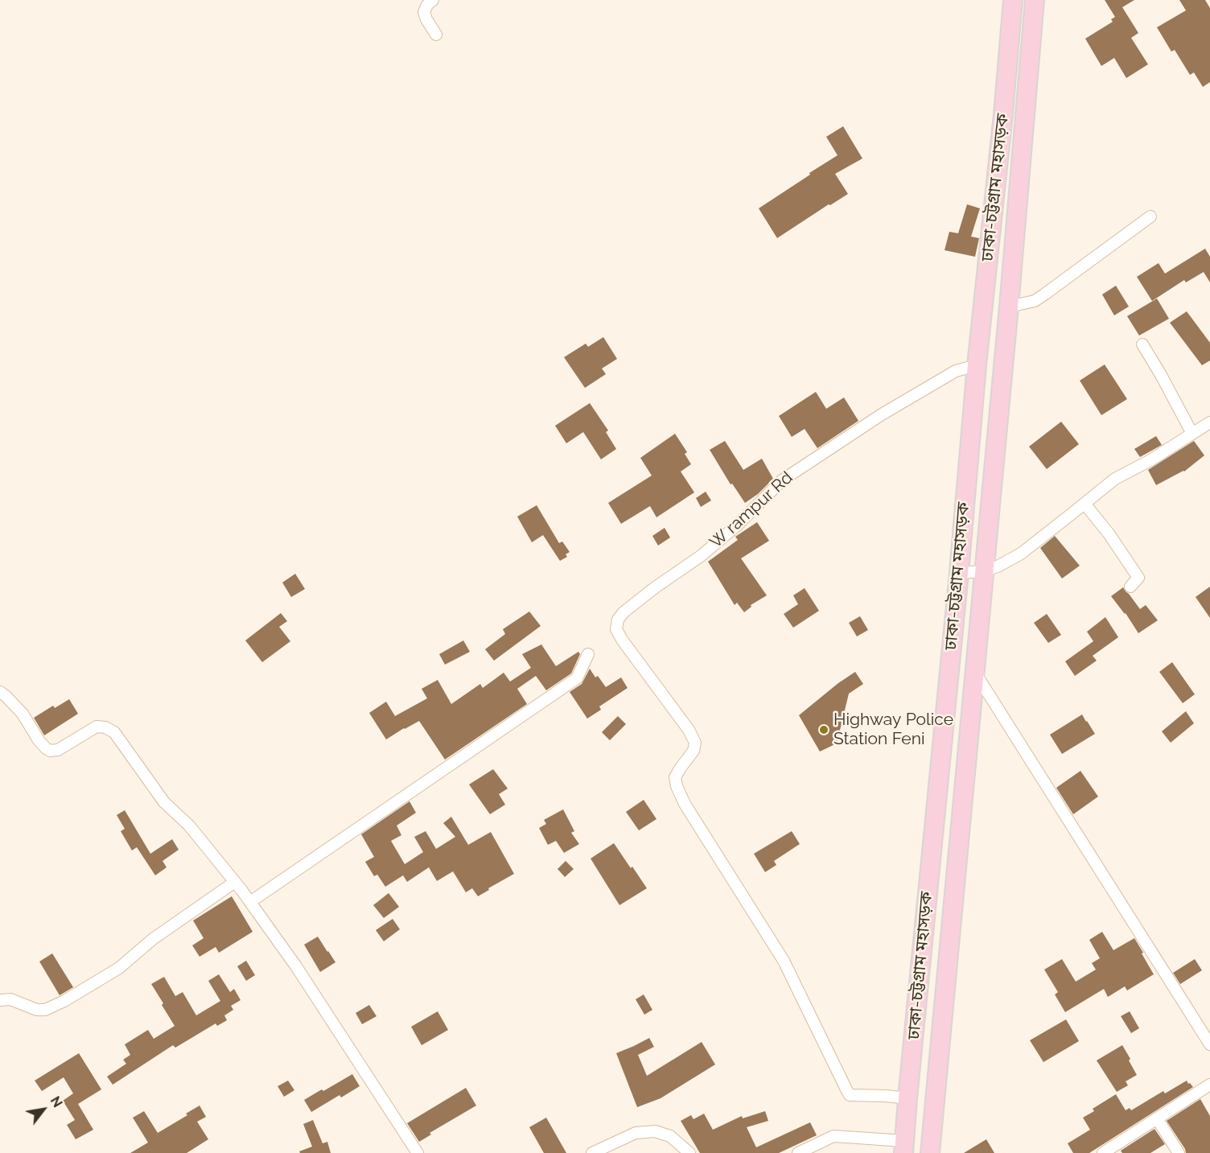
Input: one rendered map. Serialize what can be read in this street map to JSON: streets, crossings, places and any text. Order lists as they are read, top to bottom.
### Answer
{
  "streets": {
    "highway": ["ঢাকা-চট্টগ্রাম মহাসড়ক"],
    "street": ["W rampur Rd"]
  },
  "crossings": [
    ["ঢাকা-চট্টগ্রাম মহাসড়ক", "W rampur Rd"]
  ],
  "places": ["Highway Police Station Feni"],
  "north": "top right"
}
